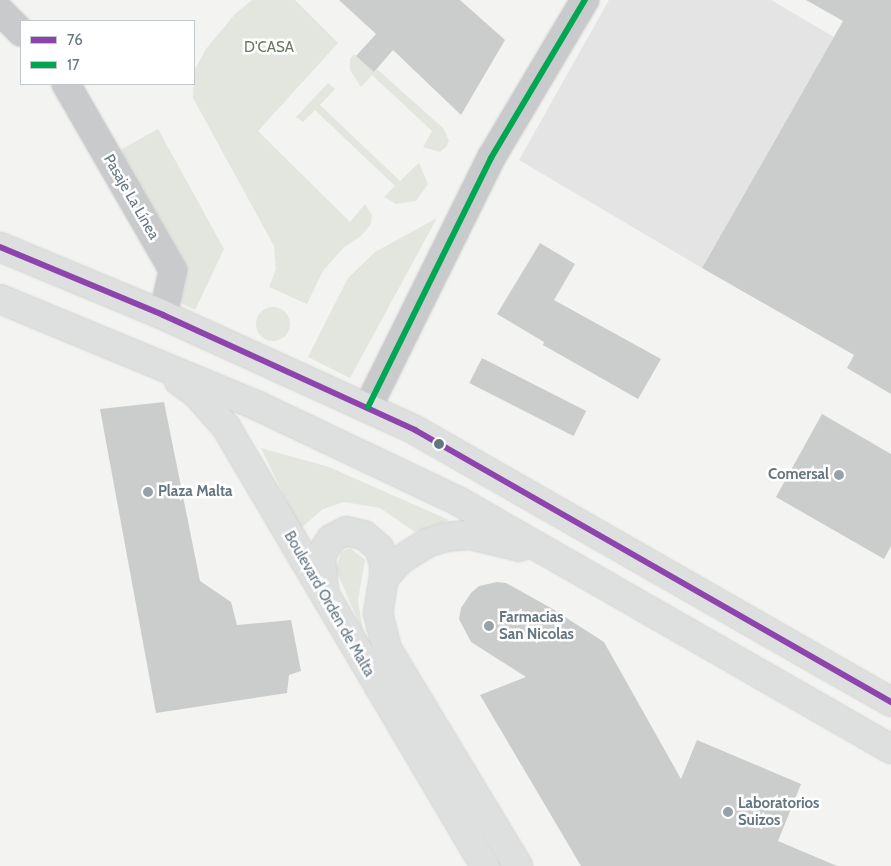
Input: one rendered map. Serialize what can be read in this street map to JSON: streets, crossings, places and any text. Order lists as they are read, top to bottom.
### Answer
{
  "streets": {
    "highway": ["Boulevard Orden de Malta"],
    "street": ["Pasaje La Línea"]
  },
  "parks": ["D'CASA"],
  "places": [
    "Comersal",
    "Plaza Malta",
    "Farmacias San Nicolas",
    "Laboratorios Suizos"
  ],
  "lines": ["transit line 17", "transit line 76"],
  "legend": ["76", "17"]
}
